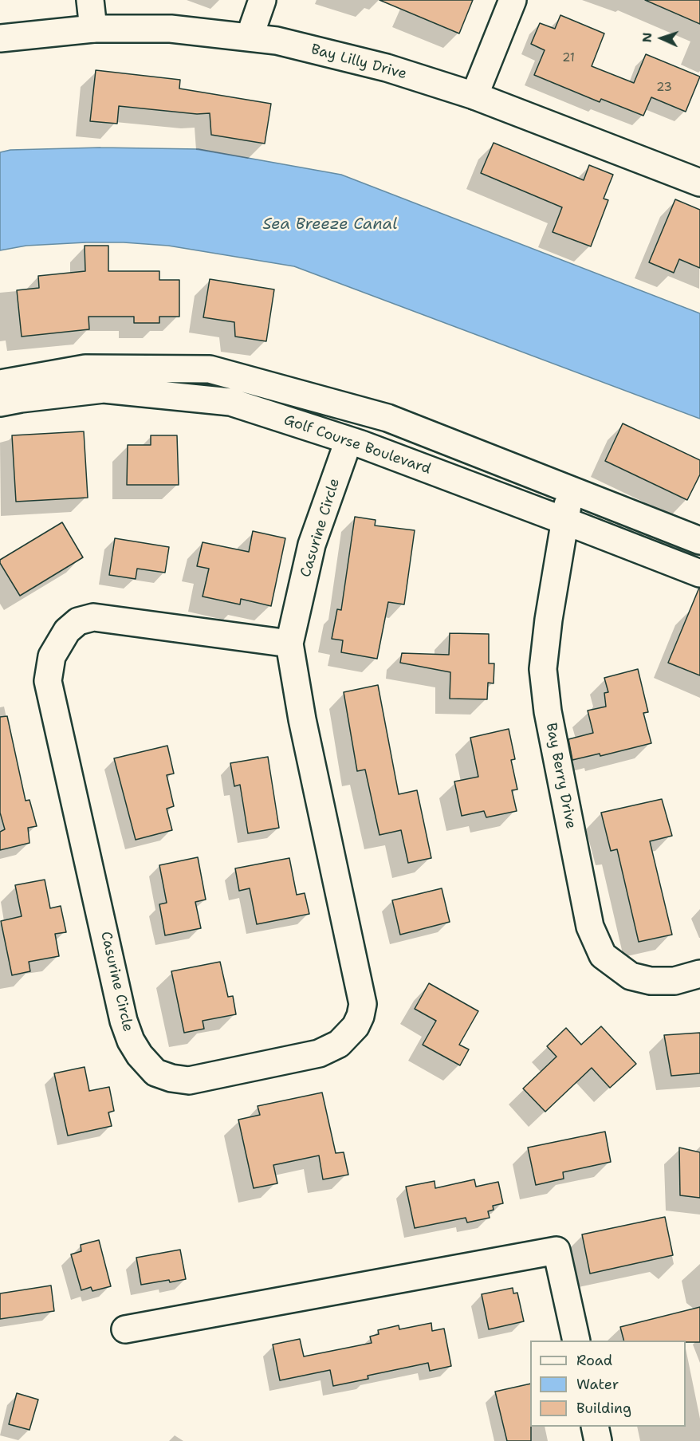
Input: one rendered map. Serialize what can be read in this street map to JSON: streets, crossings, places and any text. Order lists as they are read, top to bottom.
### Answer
{
  "streets": {
    "street": [
      "Bay Lilly Drive",
      "Golf Course Boulevard",
      "Casurine Circle",
      "Bay Berry Drive"
    ]
  },
  "crossings": [
    ["Golf Course Boulevard", "Casurine Circle"],
    ["Golf Course Boulevard", "Bay Berry Drive"]
  ],
  "water": ["Sea Breeze Canal"],
  "house_numbers": ["21", "23"],
  "legend": ["Road", "Water", "Building"],
  "north": "left"
}
